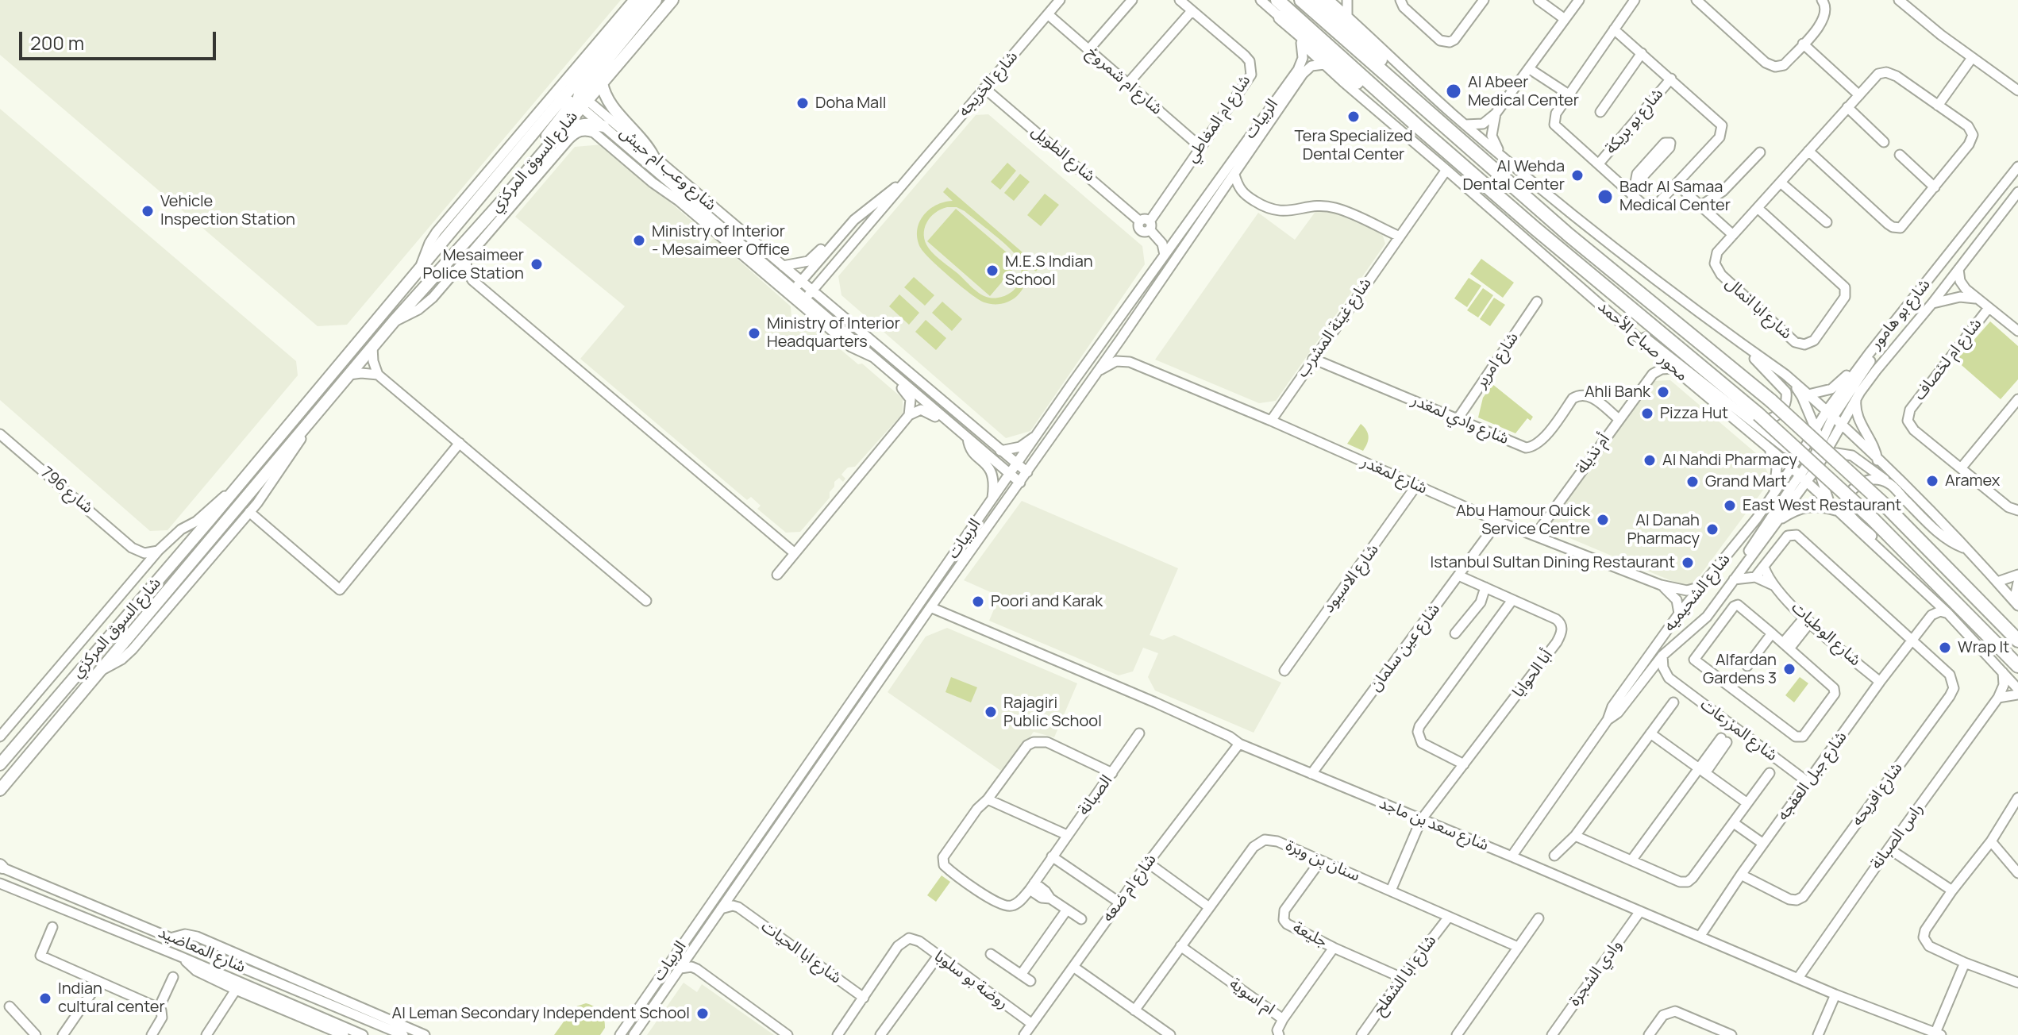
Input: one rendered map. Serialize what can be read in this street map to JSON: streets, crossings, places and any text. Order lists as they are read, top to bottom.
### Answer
{
  "streets": {
    "highway": ["محور صباح الأحمد"],
    "main road": ["شارع السوق المركزي"],
    "street": [
      "شارع ام شمروخ",
      "شارع الخريجه",
      "شارع ام المغاطي",
      "الربيات",
      "شارع بو بريكة",
      "شارع الطويل",
      "شارع وعب ام حيش",
      "شارع ابا انمال",
      "شارع بو هامور",
      "شارع غينة المشرب",
      "شارع ام لخصاف",
      "شارع امرير",
      "شارع وادي لمغدر",
      "أم نذيلة",
      "شارع لمغدر",
      "شارع 796",
      "شارع الاسيود",
      "شارع الشحيميه",
      "شارع الوطيات",
      "شارع عين سلمان",
      "أبا الحوايا",
      "شارع المزرعات",
      "شارع جبل العفجه",
      "شارع افريحه",
      "الصبانة",
      "شارع سعد بن ماجد",
      "راس الصبانة",
      "سنان بن وبرة",
      "شارع ام ضعه",
      "جليعة",
      "شارع المعاضيد",
      "شارع ابا الحيات",
      "وادي الشجرة",
      "شارع ابا الشفلح",
      "روضة بو سلوبا",
      "ام اسوية"
    ]
  },
  "crossings": [
    ["شارع ام شمروخ", "شارع الخريجه"],
    ["شارع ام شمروخ", "شارع ام المغاطي"],
    ["شارع الخريجه", "شارع الطويل"],
    ["شارع الخريجه", "شارع وعب ام حيش"],
    ["شارع ام المغاطي", "شارع الطويل"],
    ["الربيات", "شارع الطويل"],
    ["الربيات", "شارع وعب ام حيش"],
    ["الربيات", "محور صباح الأحمد"],
    ["الربيات", "شارع سعد بن ماجد"],
    ["شارع السوق المركزي", "شارع وعب ام حيش"],
    ["شارع السوق المركزي", "شارع 796"],
    ["شارع بو هامور", "محور صباح الأحمد"],
    ["شارع بو هامور", "شارع الشحيميه"],
    ["شارع غينة المشرب", "محور صباح الأحمد"],
    ["شارع غينة المشرب", "شارع وادي لمغدر"],
    ["شارع غينة المشرب", "شارع لمغدر"],
    ["محور صباح الأحمد", "شارع الشحيميه"],
    ["محور صباح الأحمد", "شارع جبل العفجه"],
    ["محور صباح الأحمد", "راس الصبانة"],
    ["شارع امرير", "شارع وادي لمغدر"],
    ["شارع وادي لمغدر", "أم نذيلة"],
    ["أم نذيلة", "شارع لمغدر"],
    ["شارع لمغدر", "شارع الاسيود"],
    ["شارع لمغدر", "شارع الشحيميه"],
    ["شارع لمغدر", "شارع عين سلمان"],
    ["شارع الشحيميه", "شارع سعد بن ماجد"],
    ["شارع الوطيات", "شارع جبل العفجه"],
    ["شارع الوطيات", "شارع افريحه"],
    ["شارع عين سلمان", "أبا الحوايا"],
    ["شارع عين سلمان", "شارع سعد بن ماجد"],
    ["أبا الحوايا", "شارع سعد بن ماجد"],
    ["شارع المزرعات", "شارع جبل العفجه"],
    ["شارع جبل العفجه", "شارع افريحه"],
    ["شارع جبل العفجه", "شارع سعد بن ماجد"],
    ["شارع سعد بن ماجد", "راس الصبانة"],
    ["شارع سعد بن ماجد", "شارع ام ضعه"],
    ["شارع سعد بن ماجد", "وادي الشجرة"],
    ["سنان بن وبرة", "جليعة"],
    ["سنان بن وبرة", "شارع ابا الشفلح"],
    ["سنان بن وبرة", "ام اسوية"],
    ["شارع ام ضعه", "روضة بو سلوبا"],
    ["جليعة", "شارع ابا الشفلح"],
    ["جليعة", "ام اسوية"],
    ["شارع ابا الحيات", "روضة بو سلوبا"]
  ],
  "places": [
    "Al Abeer Medical Center",
    "Doha Mall",
    "Tera Specialized Dental Center",
    "Al Wehda Dental Center",
    "Badr Al Samaa Medical Center",
    "Vehicle Inspection Station",
    "Ministry of Interior - Mesaimeer Office",
    "Mesaimeer Police Station",
    "M.E.S Indian School",
    "Ministry of Interior Headquarters",
    "Ahli Bank",
    "Pizza Hut",
    "Al Nahdi Pharmacy",
    "Aramex",
    "Grand Mart",
    "East West Restaurant",
    "Abu Hamour Quick Service Centre",
    "Al Danah Pharmacy",
    "Istanbul Sultan Dining Restaurant",
    "Poori and Karak",
    "Wrap It",
    "Alfardan Gardens 3",
    "Rajagiri Public School",
    "Indian cultural center",
    "Al Leman Secondary Independent School"
  ],
  "scale_bar": "200 m"
}
